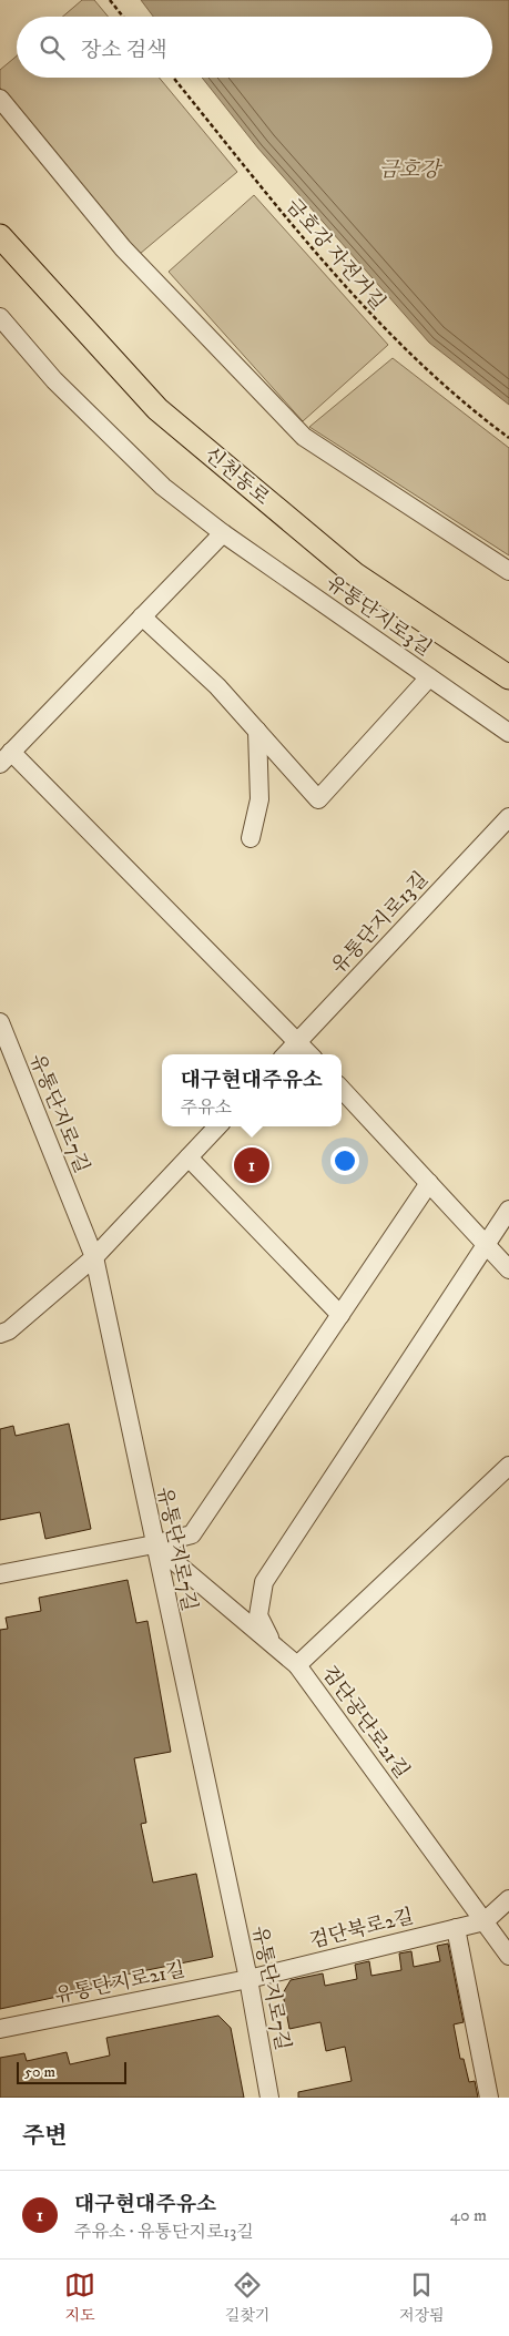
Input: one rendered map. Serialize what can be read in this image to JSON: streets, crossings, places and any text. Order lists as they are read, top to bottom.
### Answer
{
  "streets": {
    "main road": ["신천동로"],
    "street": [
      "유통단지로3길",
      "유통단지로13길",
      "유통단지로7길",
      "검단공단로21길",
      "검단북로2길",
      "유통단지로21길"
    ],
    "path": ["금호강 자전거길"]
  },
  "crossings": [
    ["유통단지로7길", "검단공단로21길"],
    ["유통단지로7길", "검단북로2길"],
    ["유통단지로7길", "유통단지로21길"],
    ["검단공단로21길", "검단북로2길"],
    ["검단북로2길", "유통단지로21길"]
  ],
  "water": ["금호강"],
  "scale_bar": "50 m",
  "page": {
    "search": "장소 검색",
    "popup": ["대구현대주유소", "주유소"],
    "pins": "1",
    "scale": "50 m",
    "heading": "주변",
    "list": [
      {
        "mark": "1",
        "name": "대구현대주유소",
        "note": "주유소 · 유통단지로13길",
        "value": "40 m"
      }
    ],
    "nav": ["지도", "길찾기", "저장됨"]
  }
}
